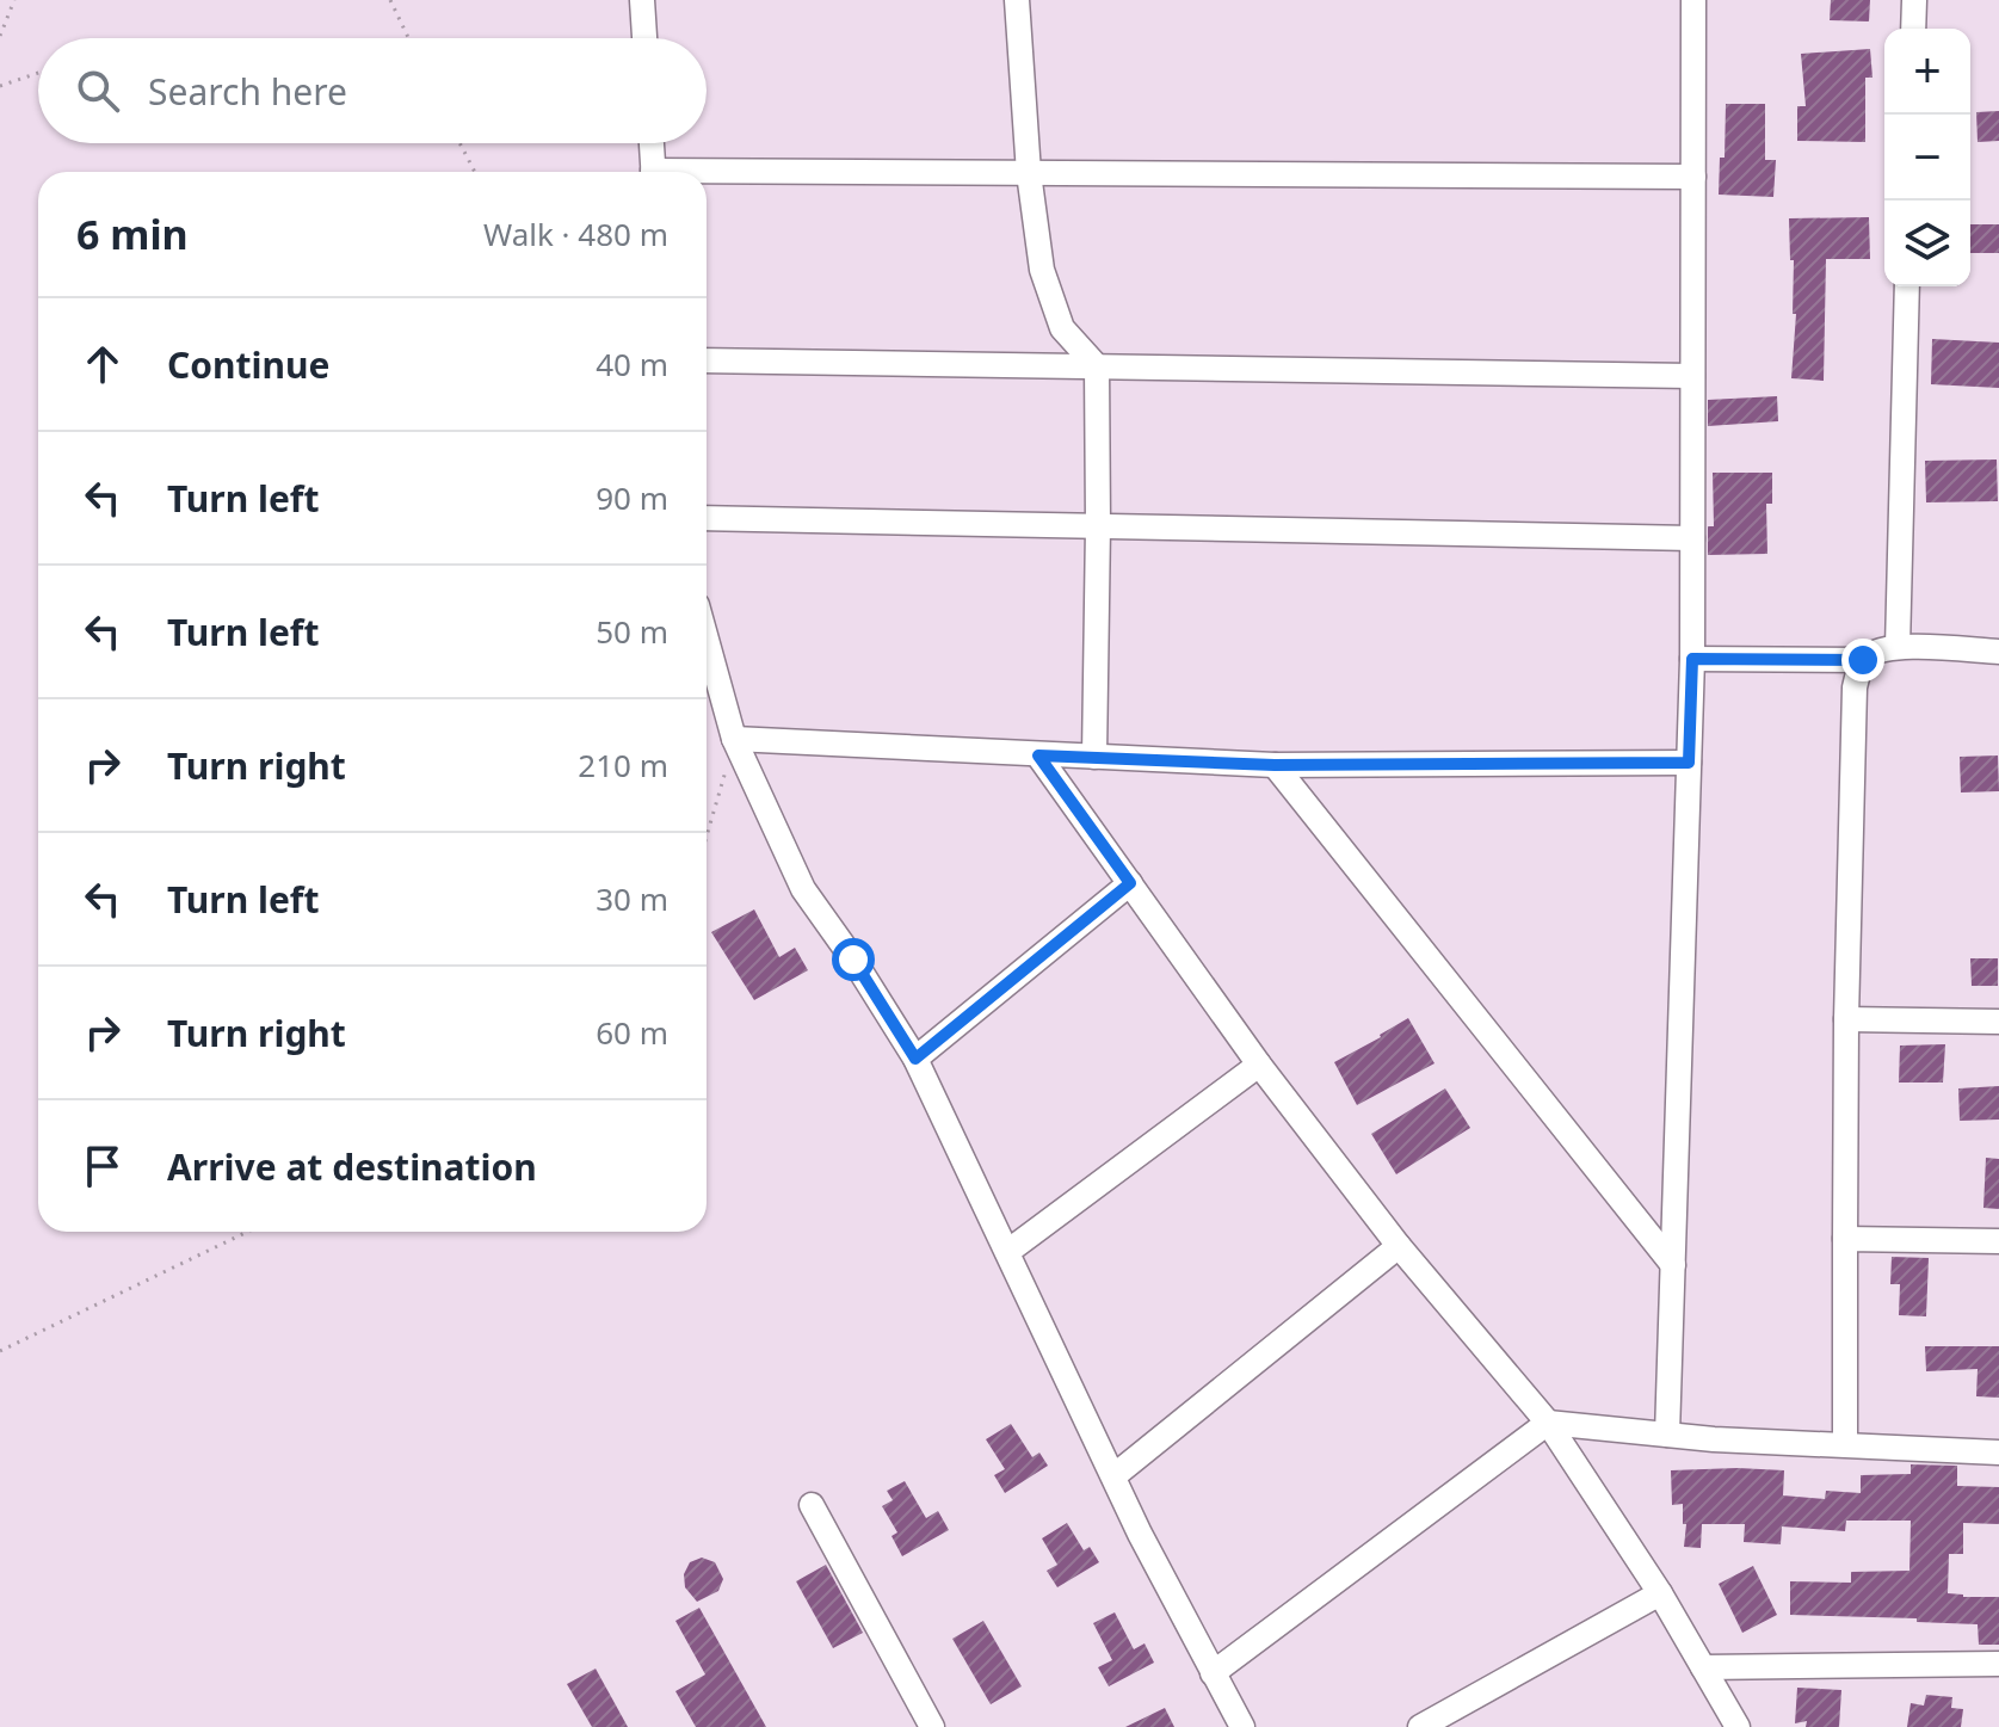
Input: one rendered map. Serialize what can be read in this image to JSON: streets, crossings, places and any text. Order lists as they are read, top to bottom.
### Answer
{
  "page": {
    "map_buttons": ["+", "−"],
    "search": "Search here",
    "heading": ["6 min", "Walk · 480 m"],
    "list": [
      ["Continue", "40 m"],
      ["Turn left", "90 m"],
      ["Turn left", "50 m"],
      ["Turn right", "210 m"],
      ["Turn left", "30 m"],
      ["Turn right", "60 m"],
      "Arrive at destination"
    ]
  }
}
